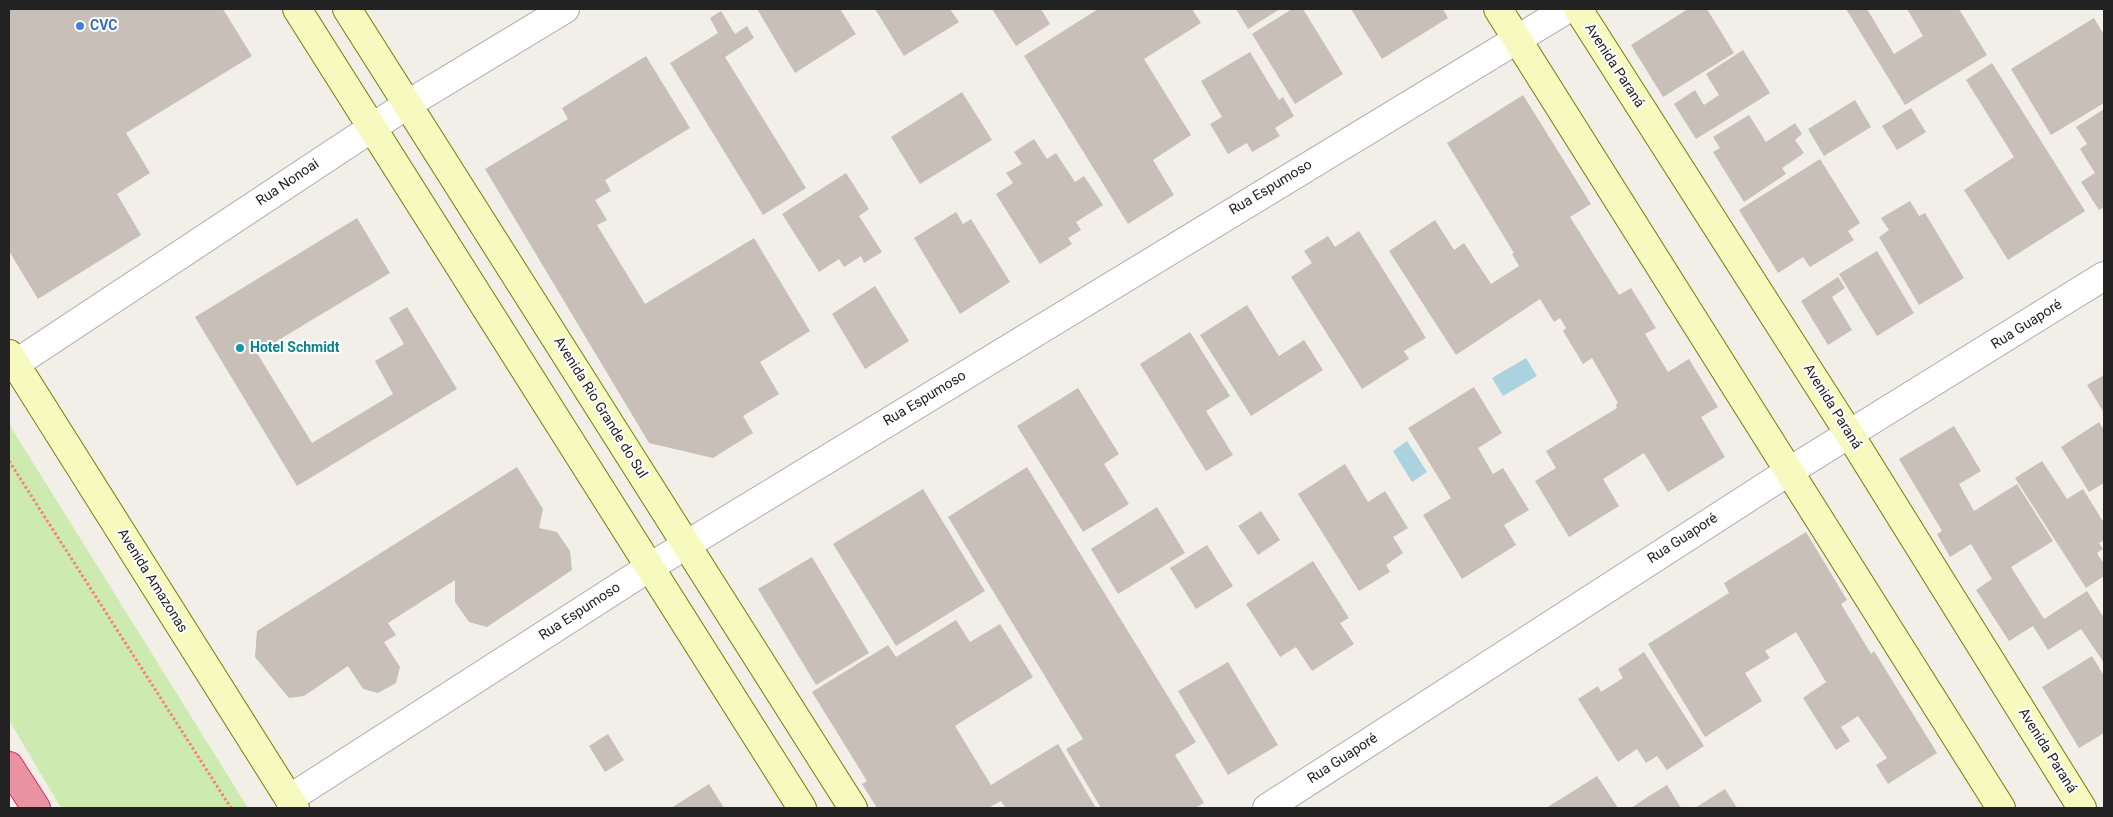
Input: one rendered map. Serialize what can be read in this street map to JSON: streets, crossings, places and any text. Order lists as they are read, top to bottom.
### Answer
{
  "streets": {
    "street": [
      "Avenida Paraná",
      "Rua Nonoai",
      "Rua Espumoso",
      "Rua Guaporé",
      "Avenida Rio Grande do Sul",
      "Avenida Amazonas"
    ]
  },
  "crossings": [
    ["Avenida Paraná", "Rua Guaporé"],
    ["Rua Nonoai", "Avenida Rio Grande do Sul"],
    ["Rua Nonoai", "Avenida Amazonas"],
    ["Rua Espumoso", "Avenida Rio Grande do Sul"],
    ["Rua Espumoso", "Avenida Amazonas"]
  ],
  "places": ["CVC", "Hotel Schmidt"]
}
